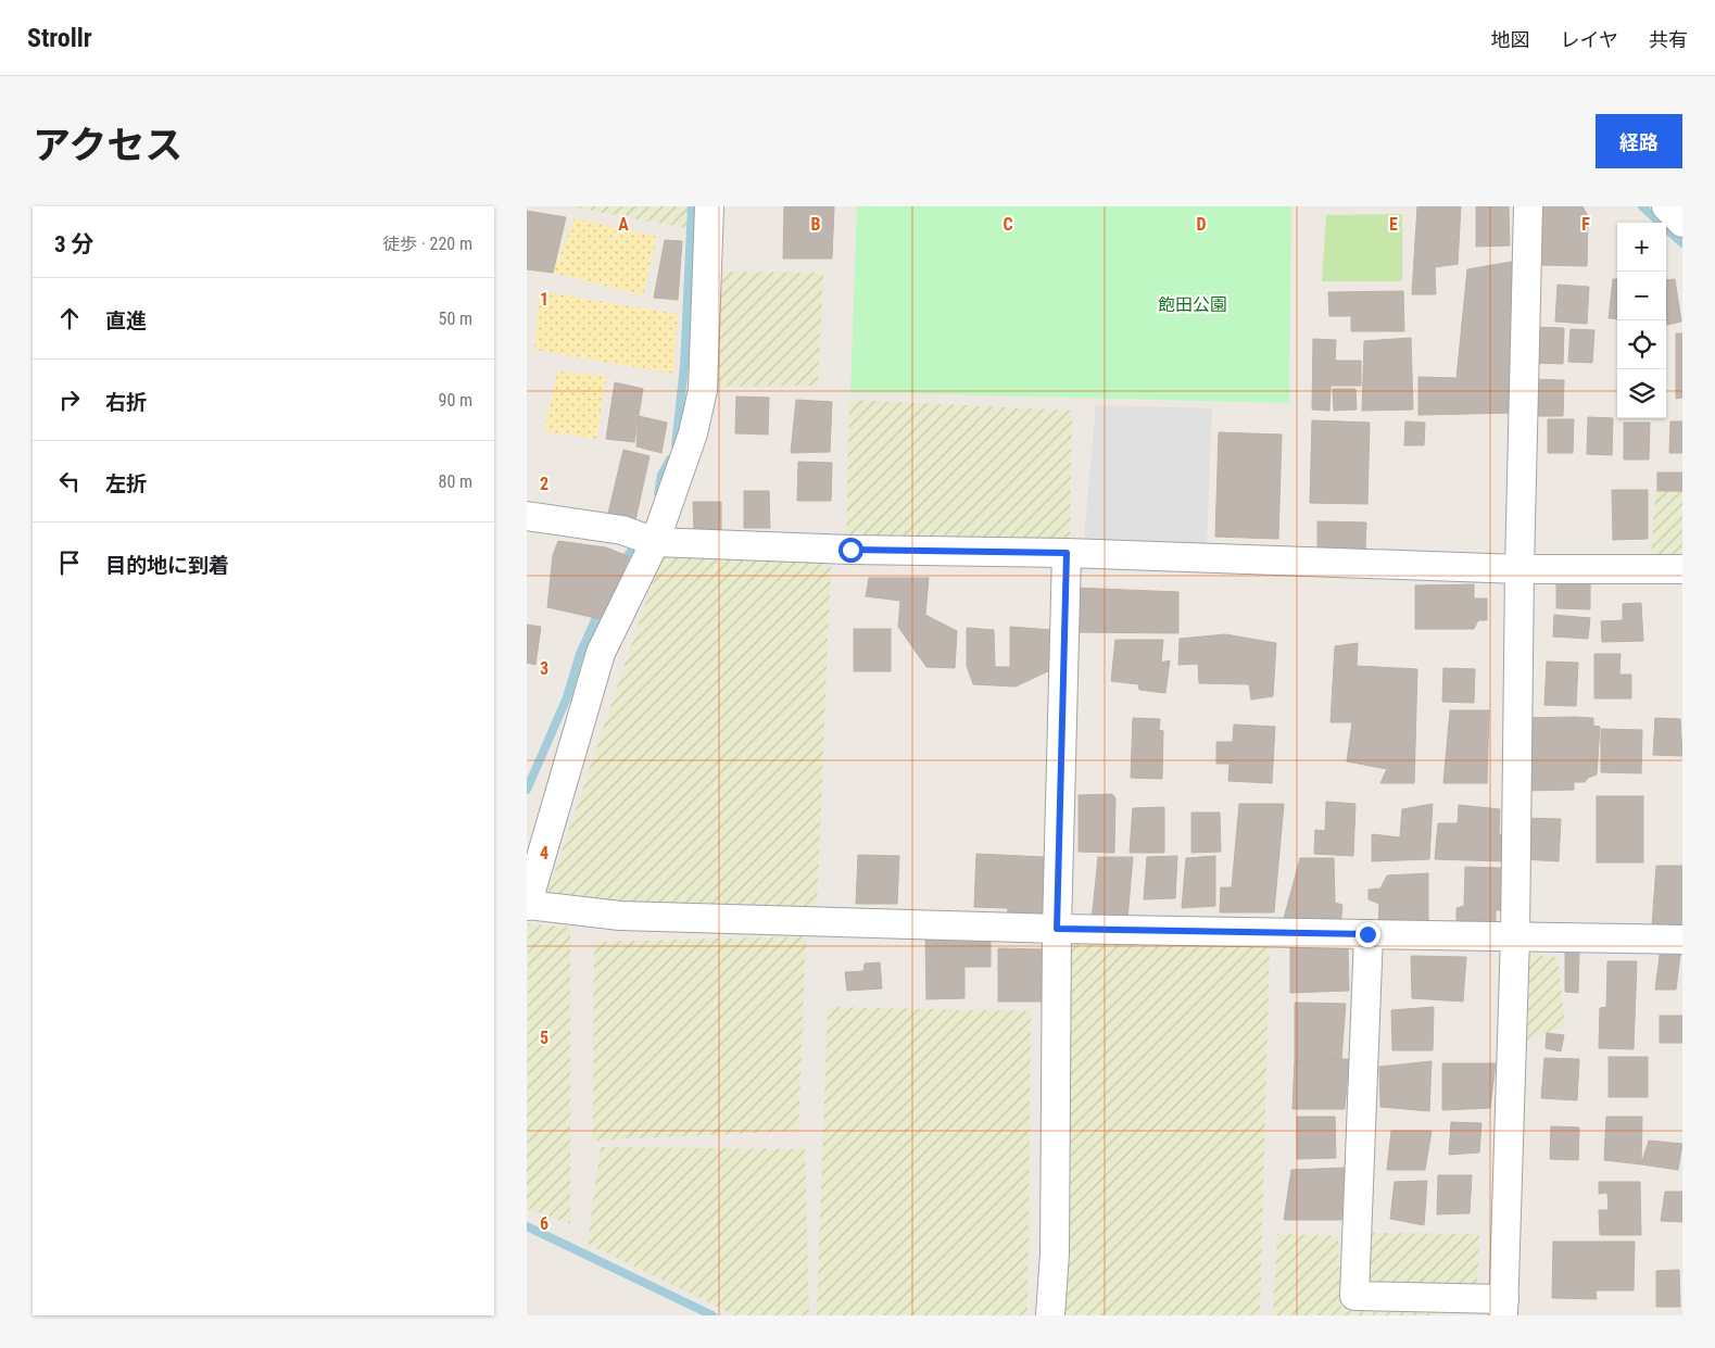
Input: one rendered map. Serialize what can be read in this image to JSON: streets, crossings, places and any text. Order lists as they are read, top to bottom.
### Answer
{
  "parks": ["飽田公園"],
  "page": {
    "header": "Strollr",
    "nav": ["地図", "レイヤ", "共有"],
    "title": "アクセス",
    "buttons": "経路",
    "heading": ["3 分", "徒歩 · 220 m"],
    "map_buttons": ["+", "−"],
    "list": [
      ["直進", "50 m"],
      ["右折", "90 m"],
      ["左折", "80 m"],
      "目的地に到着"
    ]
  },
  "grid": {
    "columns": [
      "A",
      "B",
      "C",
      "D",
      "E",
      "F"
    ],
    "rows": [
      "1",
      "2",
      "3",
      "4",
      "5",
      "6"
    ]
  }
}
